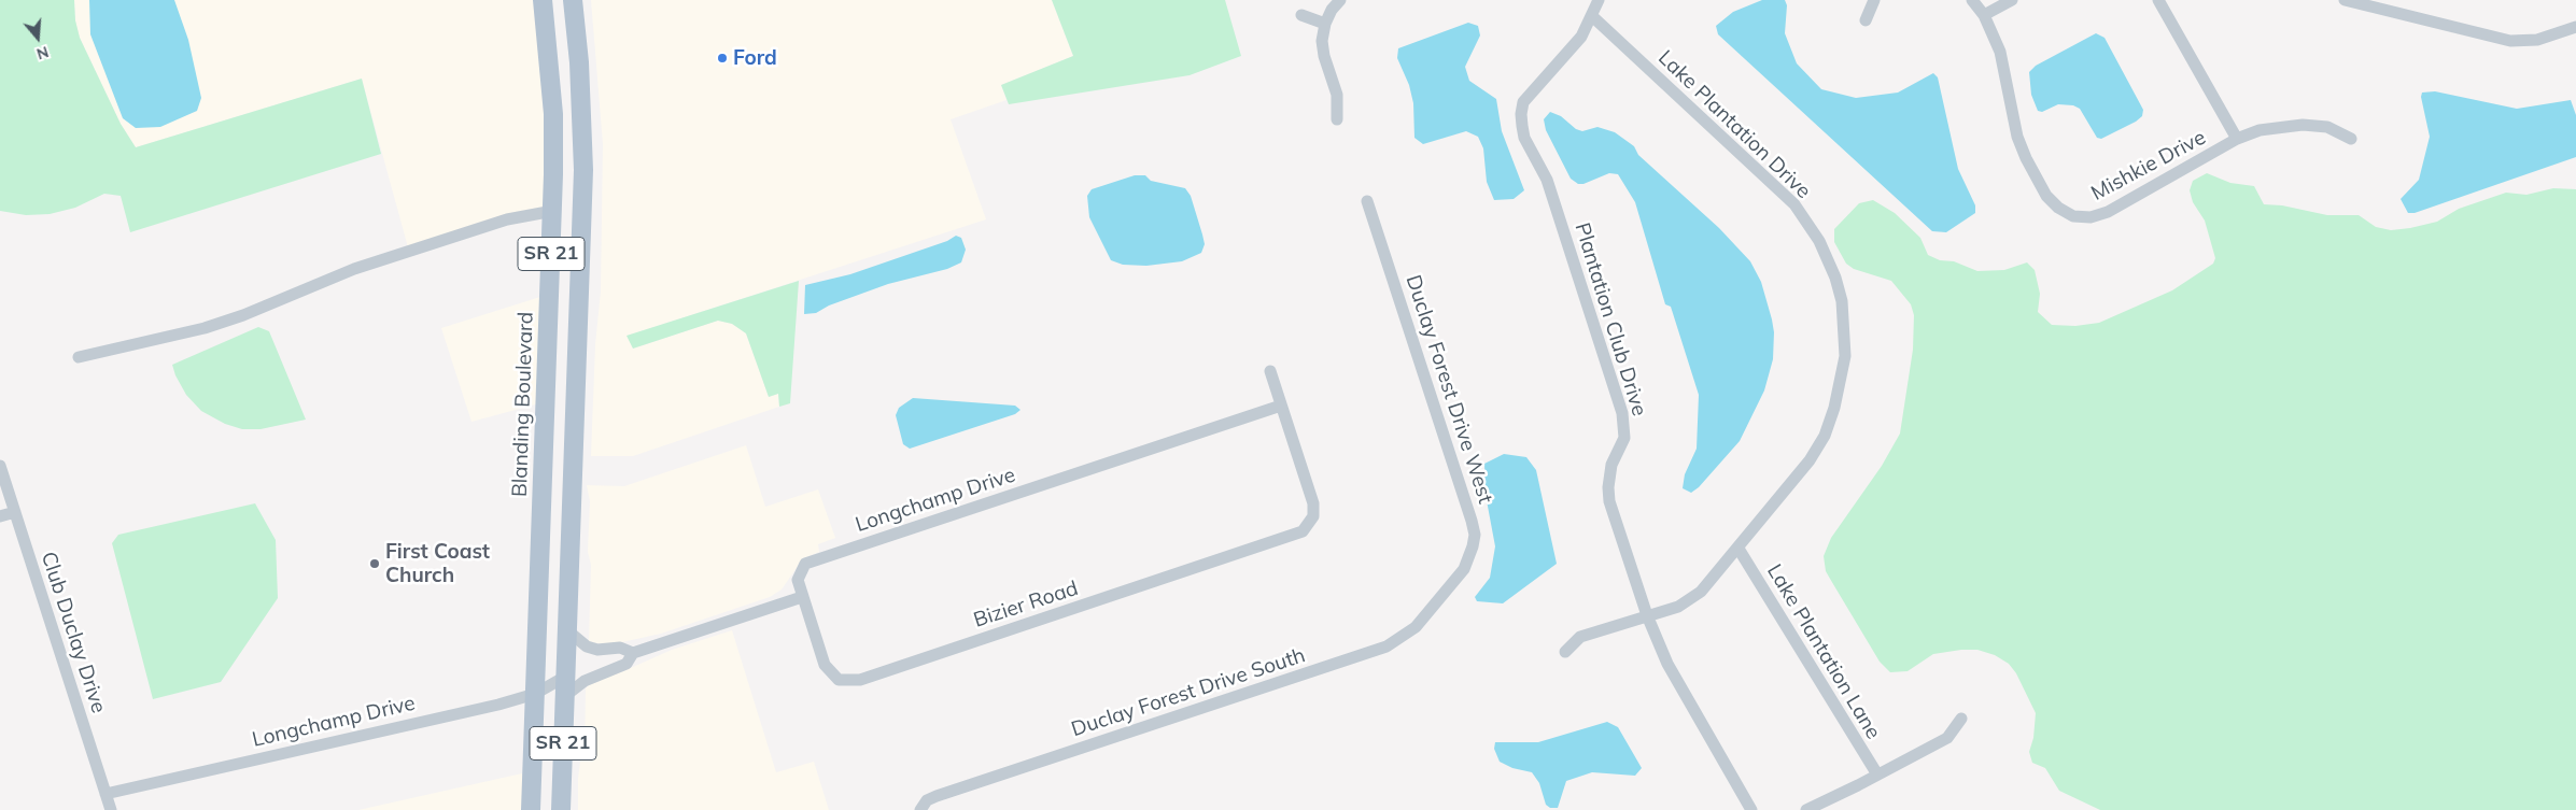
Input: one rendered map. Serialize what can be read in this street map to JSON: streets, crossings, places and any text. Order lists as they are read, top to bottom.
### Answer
{
  "streets": {
    "main road": ["SR 21", "Blanding Boulevard"],
    "street": [
      "Lake Plantation Drive",
      "Mishkie Drive",
      "Plantation Club Drive",
      "Duclay Forest Drive West",
      "Longchamp Drive",
      "Bizier Road",
      "Club Duclay Drive",
      "Lake Plantation Lane",
      "Duclay Forest Drive South"
    ]
  },
  "crossings": [
    ["Lake Plantation Drive", "Plantation Club Drive"],
    ["Lake Plantation Drive", "Lake Plantation Lane"],
    ["SR 21", "Longchamp Drive"],
    ["Duclay Forest Drive West", "Duclay Forest Drive South"],
    ["Blanding Boulevard", "Longchamp Drive"],
    ["Longchamp Drive", "Bizier Road"],
    ["Longchamp Drive", "Club Duclay Drive"]
  ],
  "places": ["Ford", "First Coast Church"],
  "north": "bottom"
}
